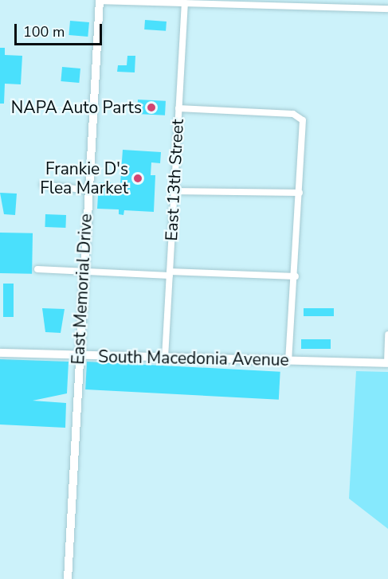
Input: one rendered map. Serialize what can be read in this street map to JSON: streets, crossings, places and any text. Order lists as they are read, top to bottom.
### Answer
{
  "streets": {
    "main road": ["East Memorial Drive", "South Macedonia Avenue"],
    "street": ["East 13th Street"]
  },
  "crossings": [
    ["East 13th Street", "South Macedonia Avenue"],
    ["East Memorial Drive", "South Macedonia Avenue"]
  ],
  "places": ["NAPA Auto Parts", "Frankie D's Flea Market"],
  "scale_bar": "100 m"
}
